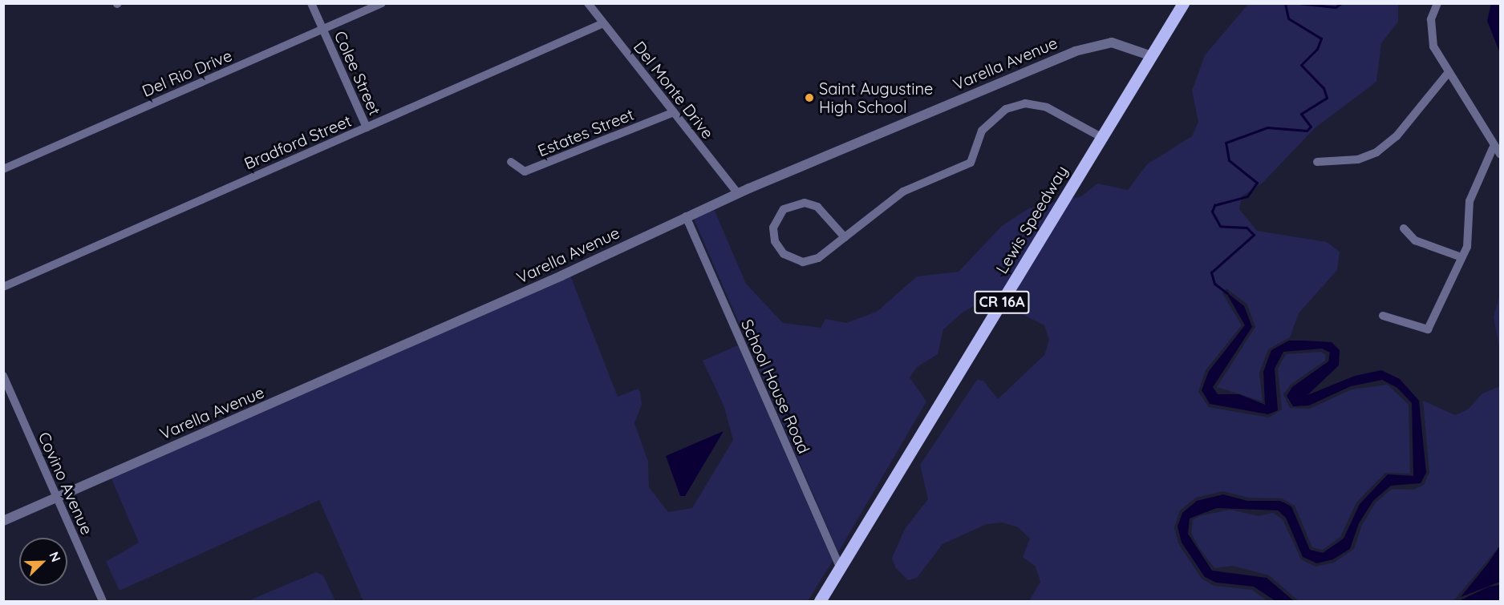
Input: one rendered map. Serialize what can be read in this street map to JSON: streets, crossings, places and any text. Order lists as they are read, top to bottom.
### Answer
{
  "streets": {
    "main road": ["Lewis Speedway", "CR 16A"],
    "street": [
      "Varella Avenue",
      "Del Rio Drive",
      "Colee Street",
      "Del Monte Drive",
      "Estates Street",
      "Bradford Street",
      "School House Road",
      "Covino Avenue"
    ]
  },
  "crossings": [
    ["Varella Avenue", "Del Monte Drive"],
    ["Varella Avenue", "Lewis Speedway"],
    ["Varella Avenue", "School House Road"],
    ["Varella Avenue", "Covino Avenue"],
    ["Del Rio Drive", "Colee Street"],
    ["Colee Street", "Bradford Street"],
    ["Del Monte Drive", "Estates Street"],
    ["Del Monte Drive", "Bradford Street"],
    ["Lewis Speedway", "School House Road"]
  ],
  "places": ["Saint Augustine High School"],
  "north": "top right"
}
